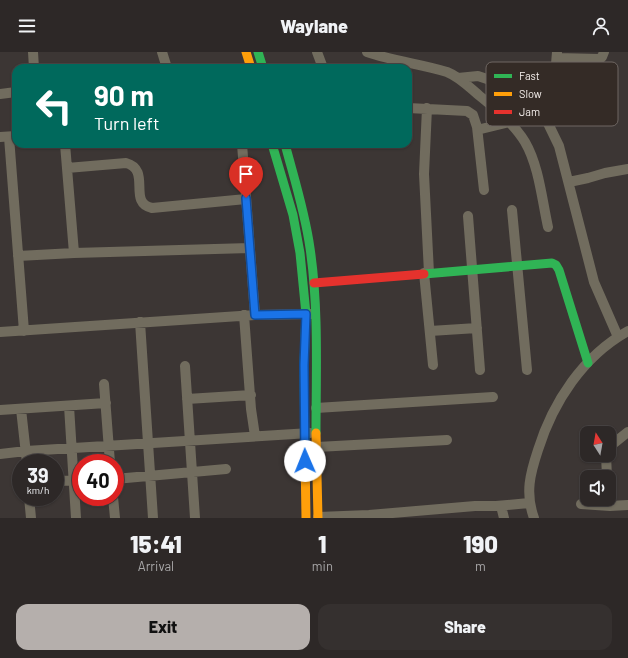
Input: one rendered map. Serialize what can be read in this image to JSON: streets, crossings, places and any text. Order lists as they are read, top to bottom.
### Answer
{
  "legend": ["Fast", "Slow", "Jam"],
  "north": "top",
  "page": {
    "header": "Waylane",
    "turn": ["90 m", "Turn left"],
    "speed": "39 km/h",
    "limit": "40",
    "eta": [
      "15:41",
      "Arrival",
      "1",
      "min",
      "190",
      "m"
    ],
    "buttons": ["Exit", "Share"]
  }
}
